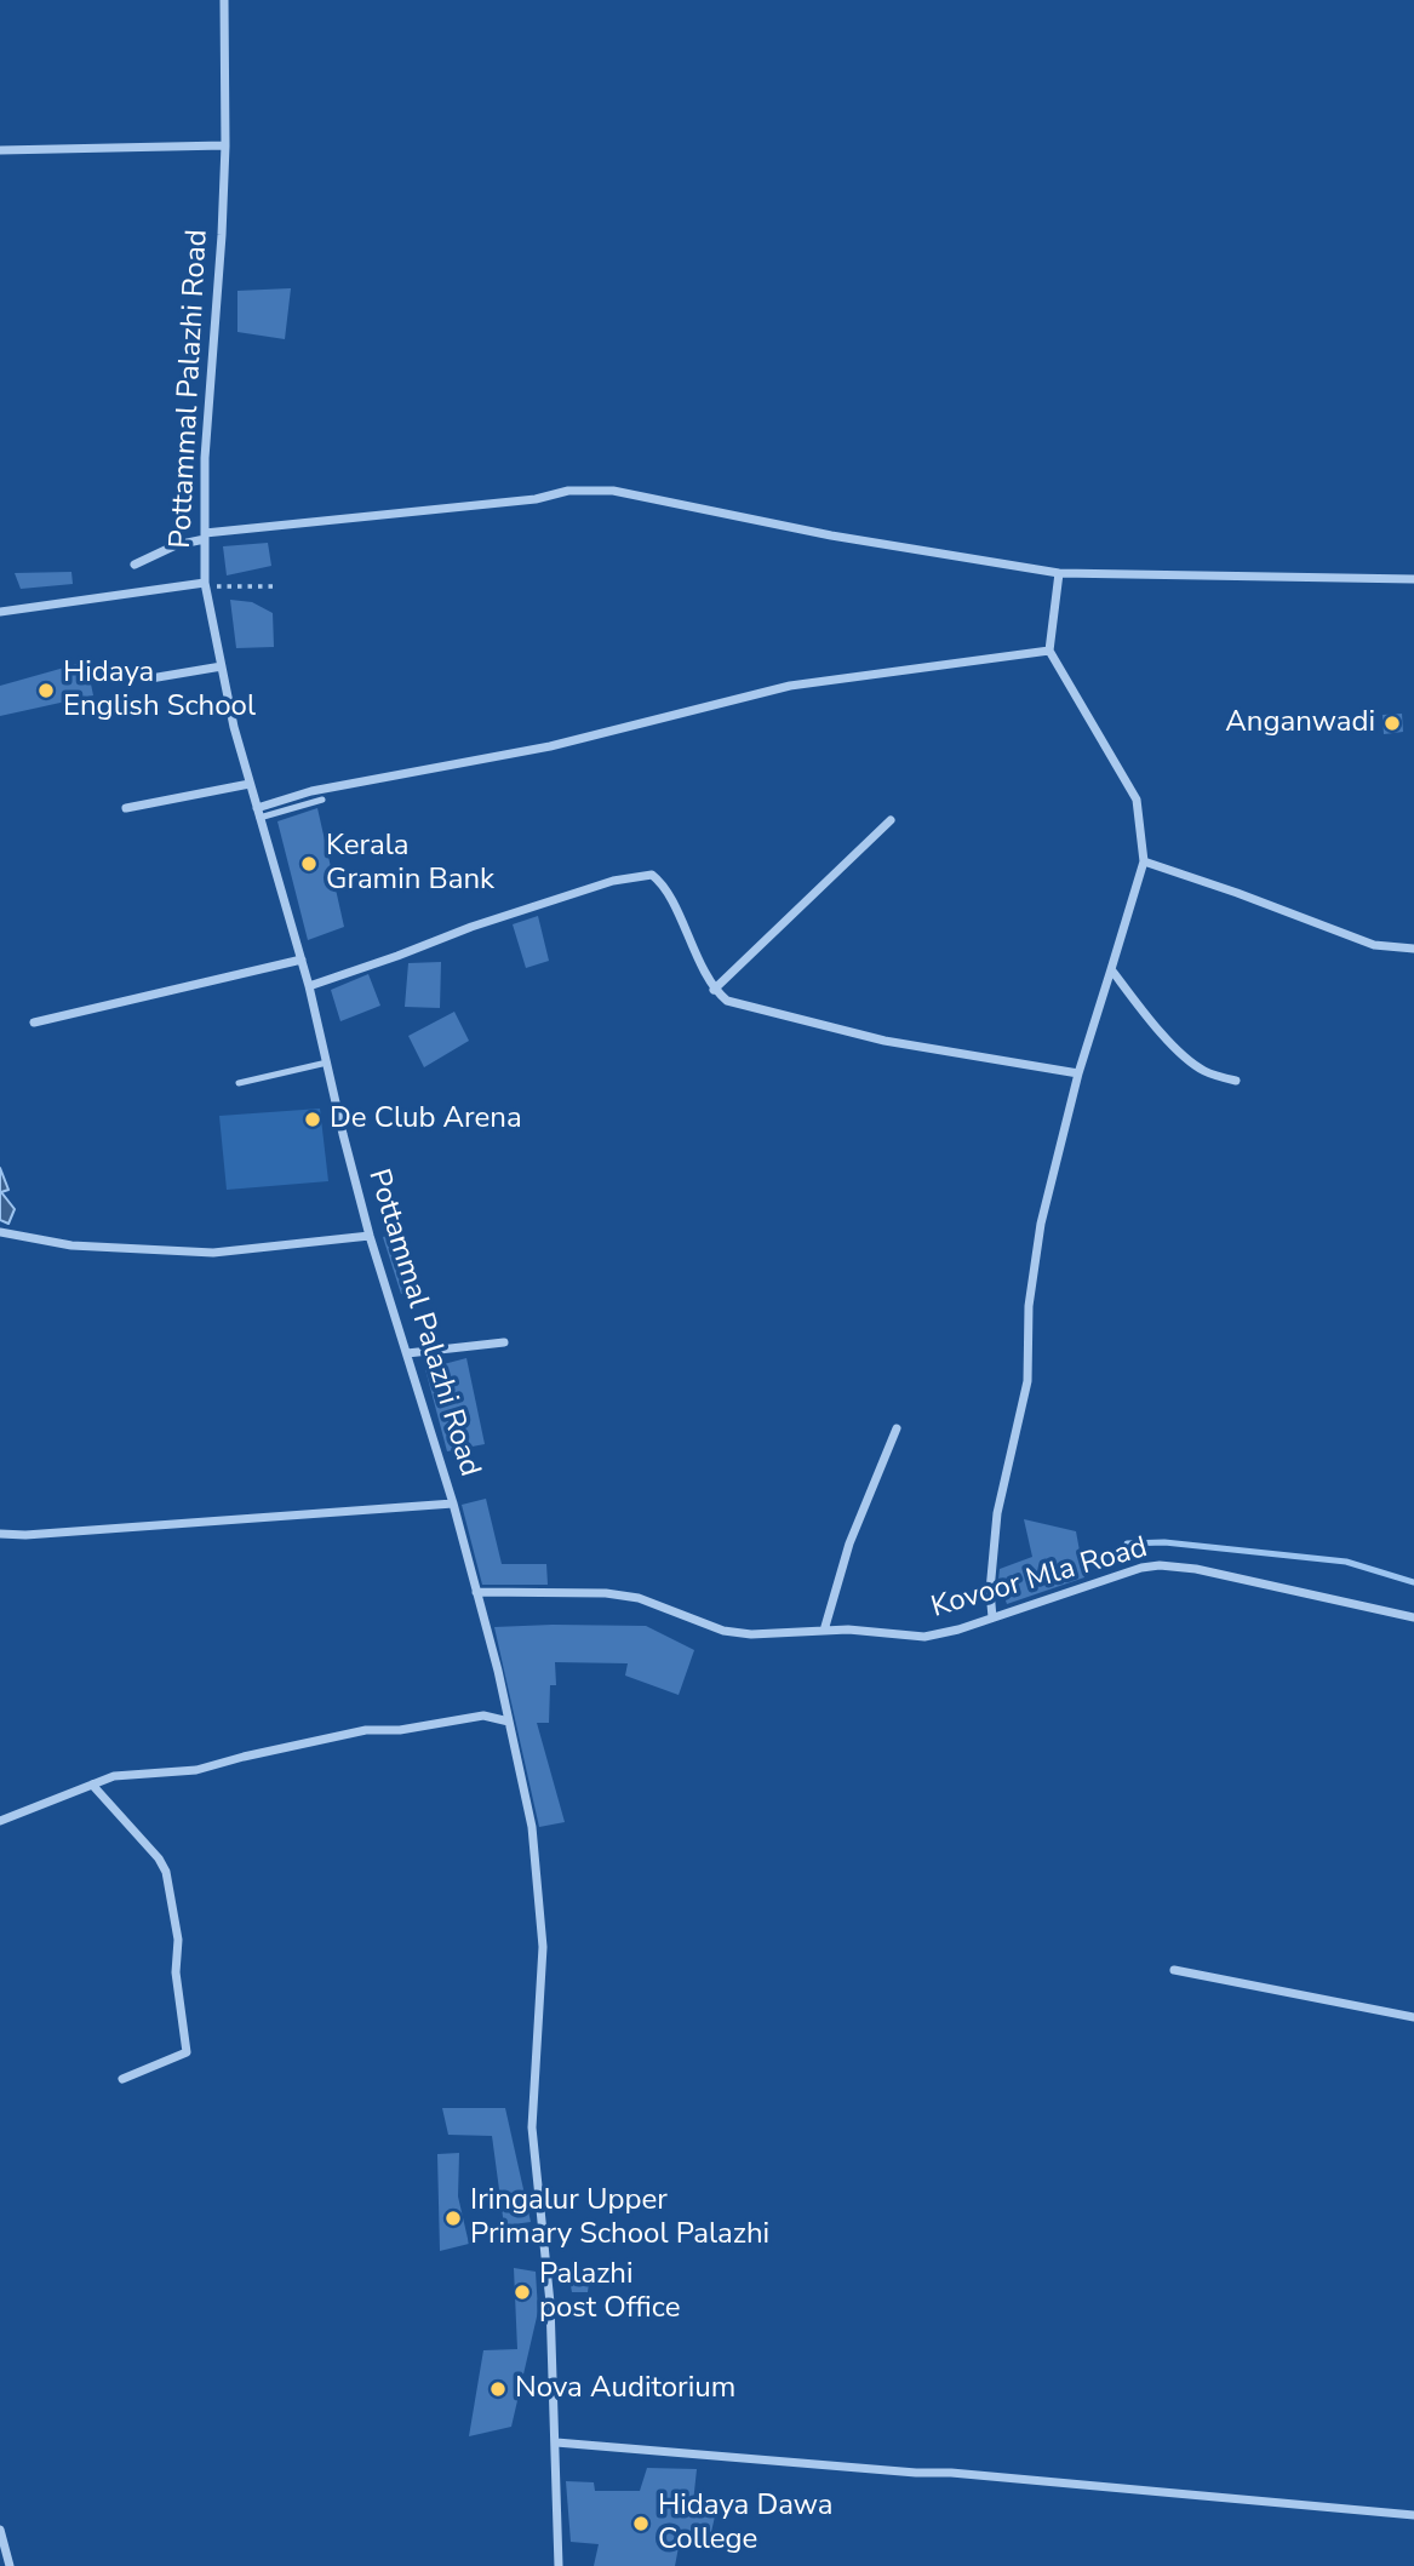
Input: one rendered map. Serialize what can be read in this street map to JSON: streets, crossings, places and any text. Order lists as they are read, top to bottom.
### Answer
{
  "streets": {
    "street": ["Pottammal Palazhi Road", "Kovoor Mla Road"]
  },
  "crossings": [
    ["Pottammal Palazhi Road", "Kovoor Mla Road"]
  ],
  "places": [
    "Hidaya English School",
    "Anganwadi",
    "Kerala Gramin Bank",
    "De Club Arena",
    "Iringalur Upper Primary School Palazhi",
    "Palazhi post Office",
    "Nova Auditorium",
    "Hidaya Dawa College"
  ]
}
